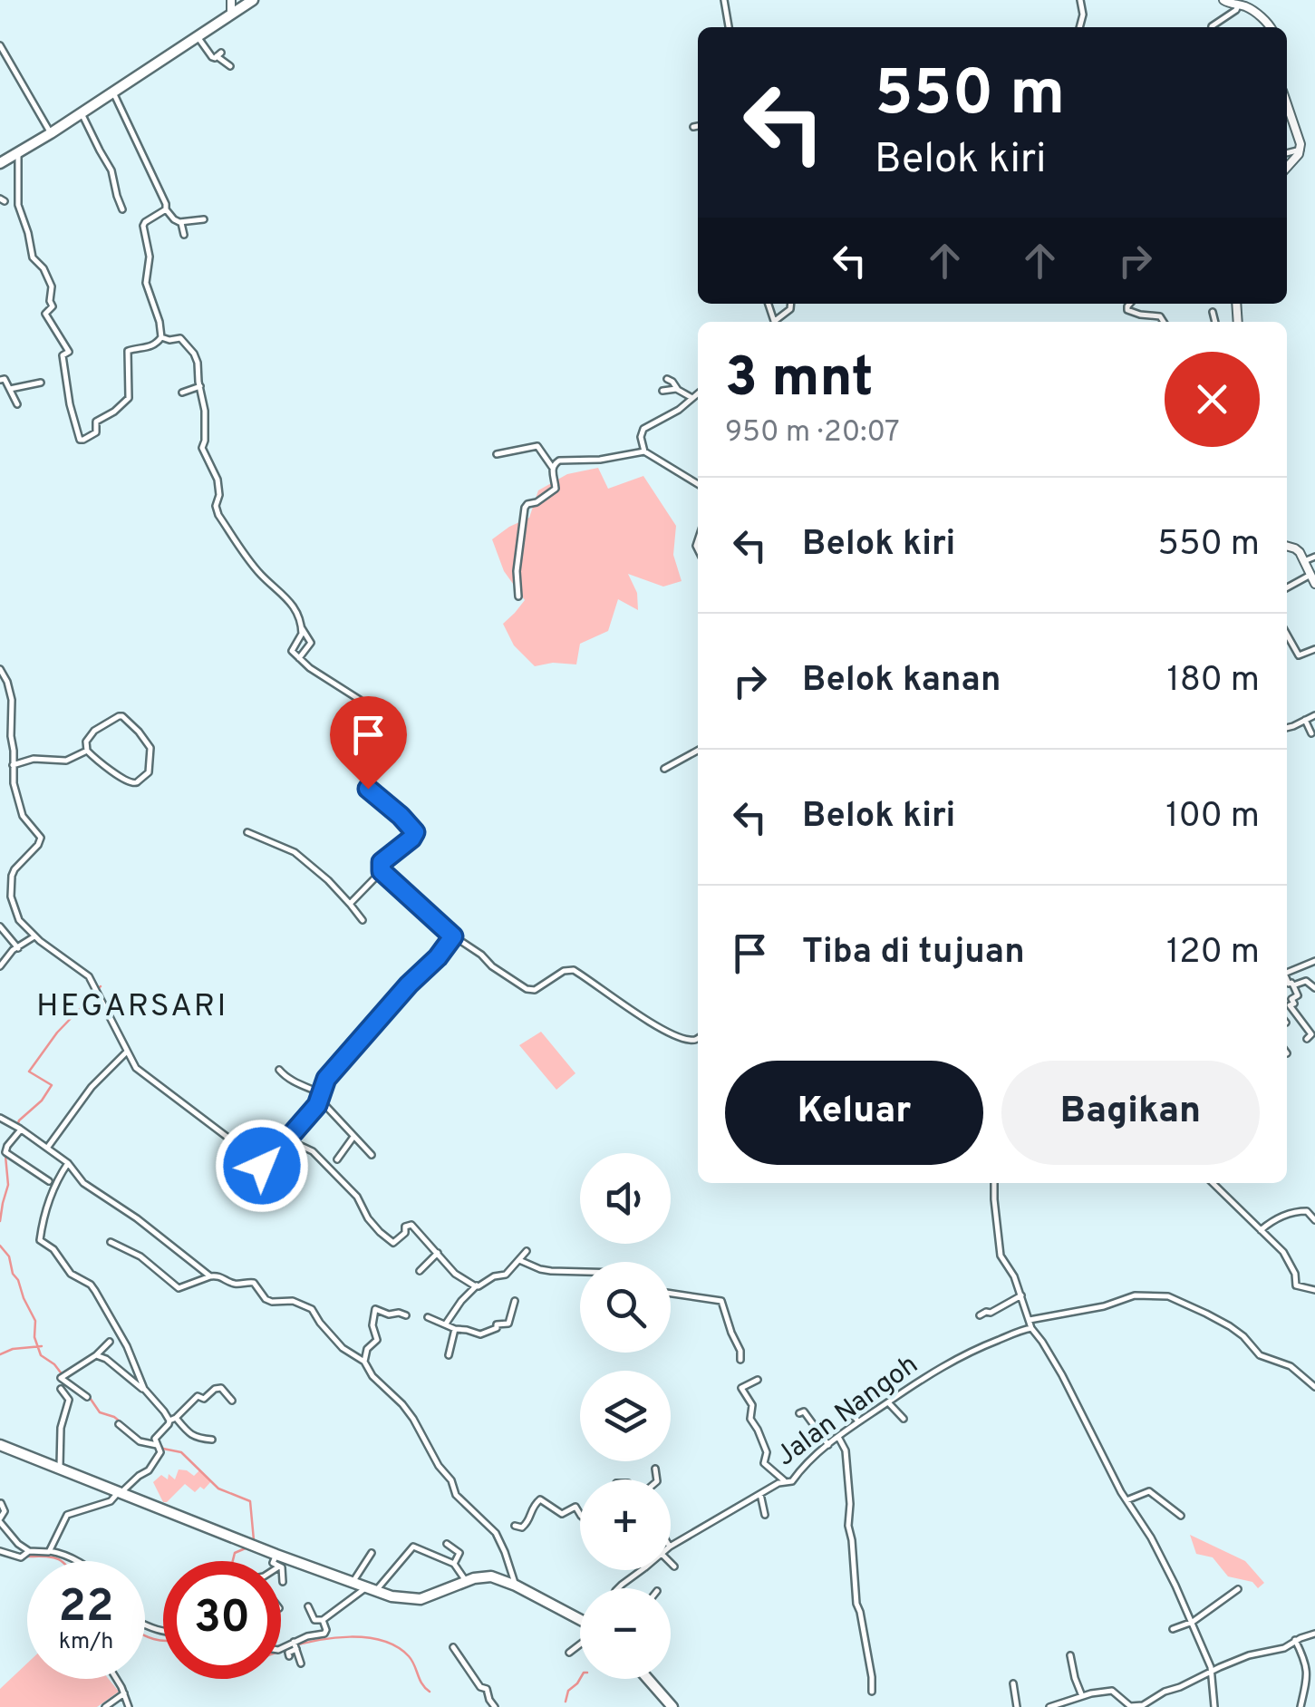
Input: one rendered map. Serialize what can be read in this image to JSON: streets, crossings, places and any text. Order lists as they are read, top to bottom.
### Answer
{
  "streets": {
    "street": ["Jalan Nangoh"]
  },
  "districts": ["HEGARSARI"],
  "page": {
    "turn": ["550 m", "Belok kiri"],
    "heading": ["3 mnt", "950 m · 20:07"],
    "list": [
      {
        "name": "Belok kiri",
        "value": "550 m"
      },
      {
        "name": "Belok kanan",
        "value": "180 m"
      },
      {
        "name": "Belok kiri",
        "value": "100 m"
      },
      {
        "name": "Tiba di tujuan",
        "value": "120 m"
      }
    ],
    "buttons": ["Keluar", "Bagikan"],
    "map_buttons": ["+", "−"],
    "speed": "22 km/h",
    "limit": "30"
  }
}
